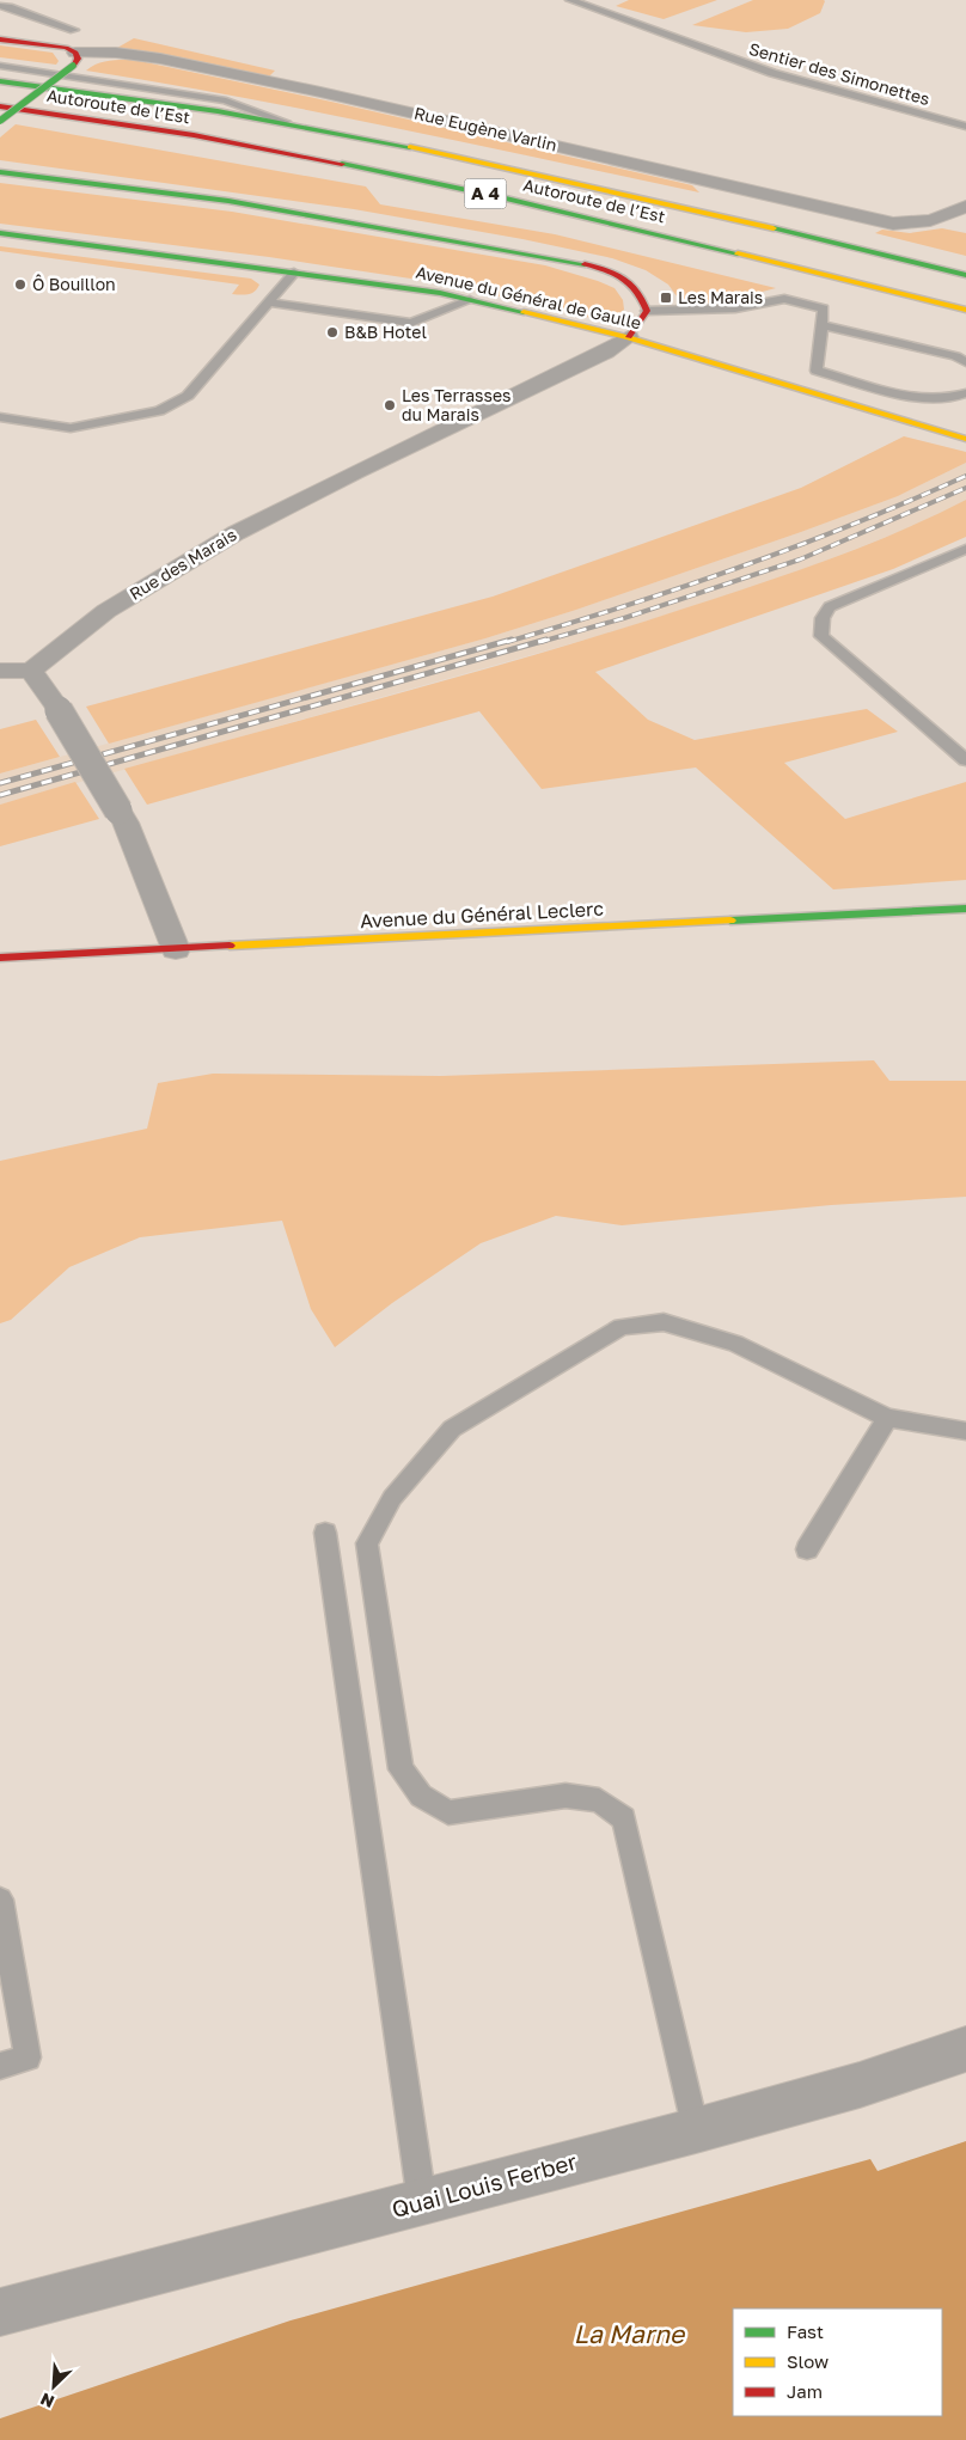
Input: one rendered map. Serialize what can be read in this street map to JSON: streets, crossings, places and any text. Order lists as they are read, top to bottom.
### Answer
{
  "streets": {
    "main road": [
      "Autoroute de l’Est",
      "Rue Eugène Varlin",
      "A 4",
      "Avenue du Général de Gaulle",
      "Avenue du Général Leclerc"
    ],
    "street": ["Rue des Marais", "Quai Louis Ferber"],
    "lane": ["Sentier des Simonettes"]
  },
  "crossings": [
    ["Avenue du Général de Gaulle", "Rue des Marais"]
  ],
  "water": ["La Marne"],
  "places": {
    "other": ["Ô Bouillon", "B&B Hotel", "Les Terrasses du Marais"],
    "transit": ["Les Marais"]
  },
  "legend": ["Fast", "Slow", "Jam"],
  "north": "bottom left"
}
